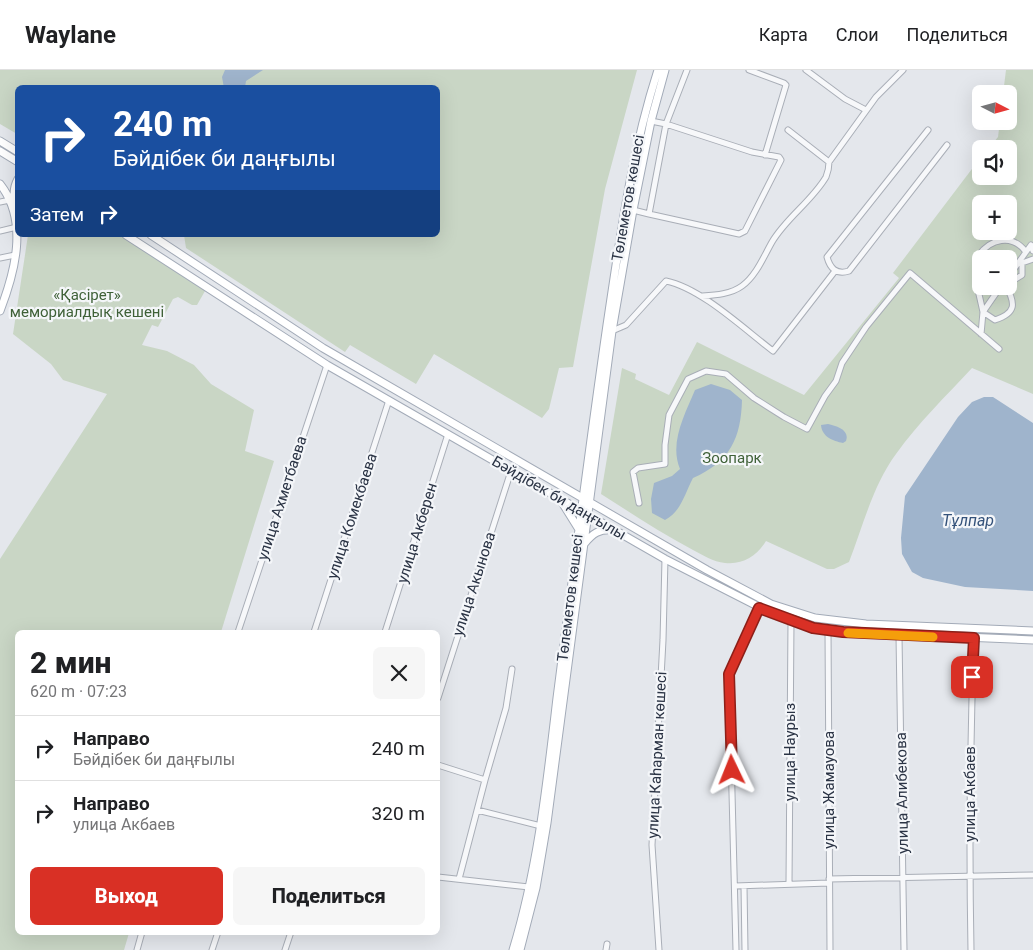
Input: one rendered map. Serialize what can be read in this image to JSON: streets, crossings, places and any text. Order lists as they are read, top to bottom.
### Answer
{
  "streets": {
    "main road": ["Төлеметов көшесі", "Бәйдібек би даңғылы"],
    "street": [
      "улица Ахметбаева",
      "улица Комекбаева",
      "улица Акберен",
      "улица Акынова",
      "улица Наурыз",
      "улица Каһарман көшесі",
      "улица Жамауова",
      "улица Алибекова",
      "улица Акбаев"
    ]
  },
  "crossings": [
    ["Төлеметов көшесі", "Бәйдібек би даңғылы"],
    ["улица Ахметбаева", "Бәйдібек би даңғылы"],
    ["Бәйдібек би даңғылы", "улица Комекбаева"],
    ["Бәйдібек би даңғылы", "улица Акберен"],
    ["Бәйдібек би даңғылы", "улица Акынова"],
    ["Бәйдібек би даңғылы", "улица Наурыз"],
    ["Бәйдібек би даңғылы", "улица Каһарман көшесі"],
    ["Бәйдібек би даңғылы", "улица Жамауова"],
    ["Бәйдібек би даңғылы", "улица Алибекова"],
    ["Бәйдібек би даңғылы", "улица Акбаев"]
  ],
  "water": ["Тұлпар"],
  "parks": ["«Қасірет» мемориалдық кешені", "Зоопарк"],
  "north": "right",
  "page": {
    "header": "Waylane",
    "nav": ["Карта", "Слои", "Поделиться"],
    "map_buttons": ["+", "−"],
    "turn": ["240 m", "Бәйдібек би даңғылы"],
    "then": "Затем",
    "heading": ["2 мин", "620 m · 07:23"],
    "list": [
      {
        "name": "Направо",
        "note": "Бәйдібек би даңғылы",
        "value": "240 m"
      },
      {
        "name": "Направо",
        "note": "улица Акбаев",
        "value": "320 m"
      }
    ],
    "buttons": ["Выход", "Поделиться"]
  }
}
